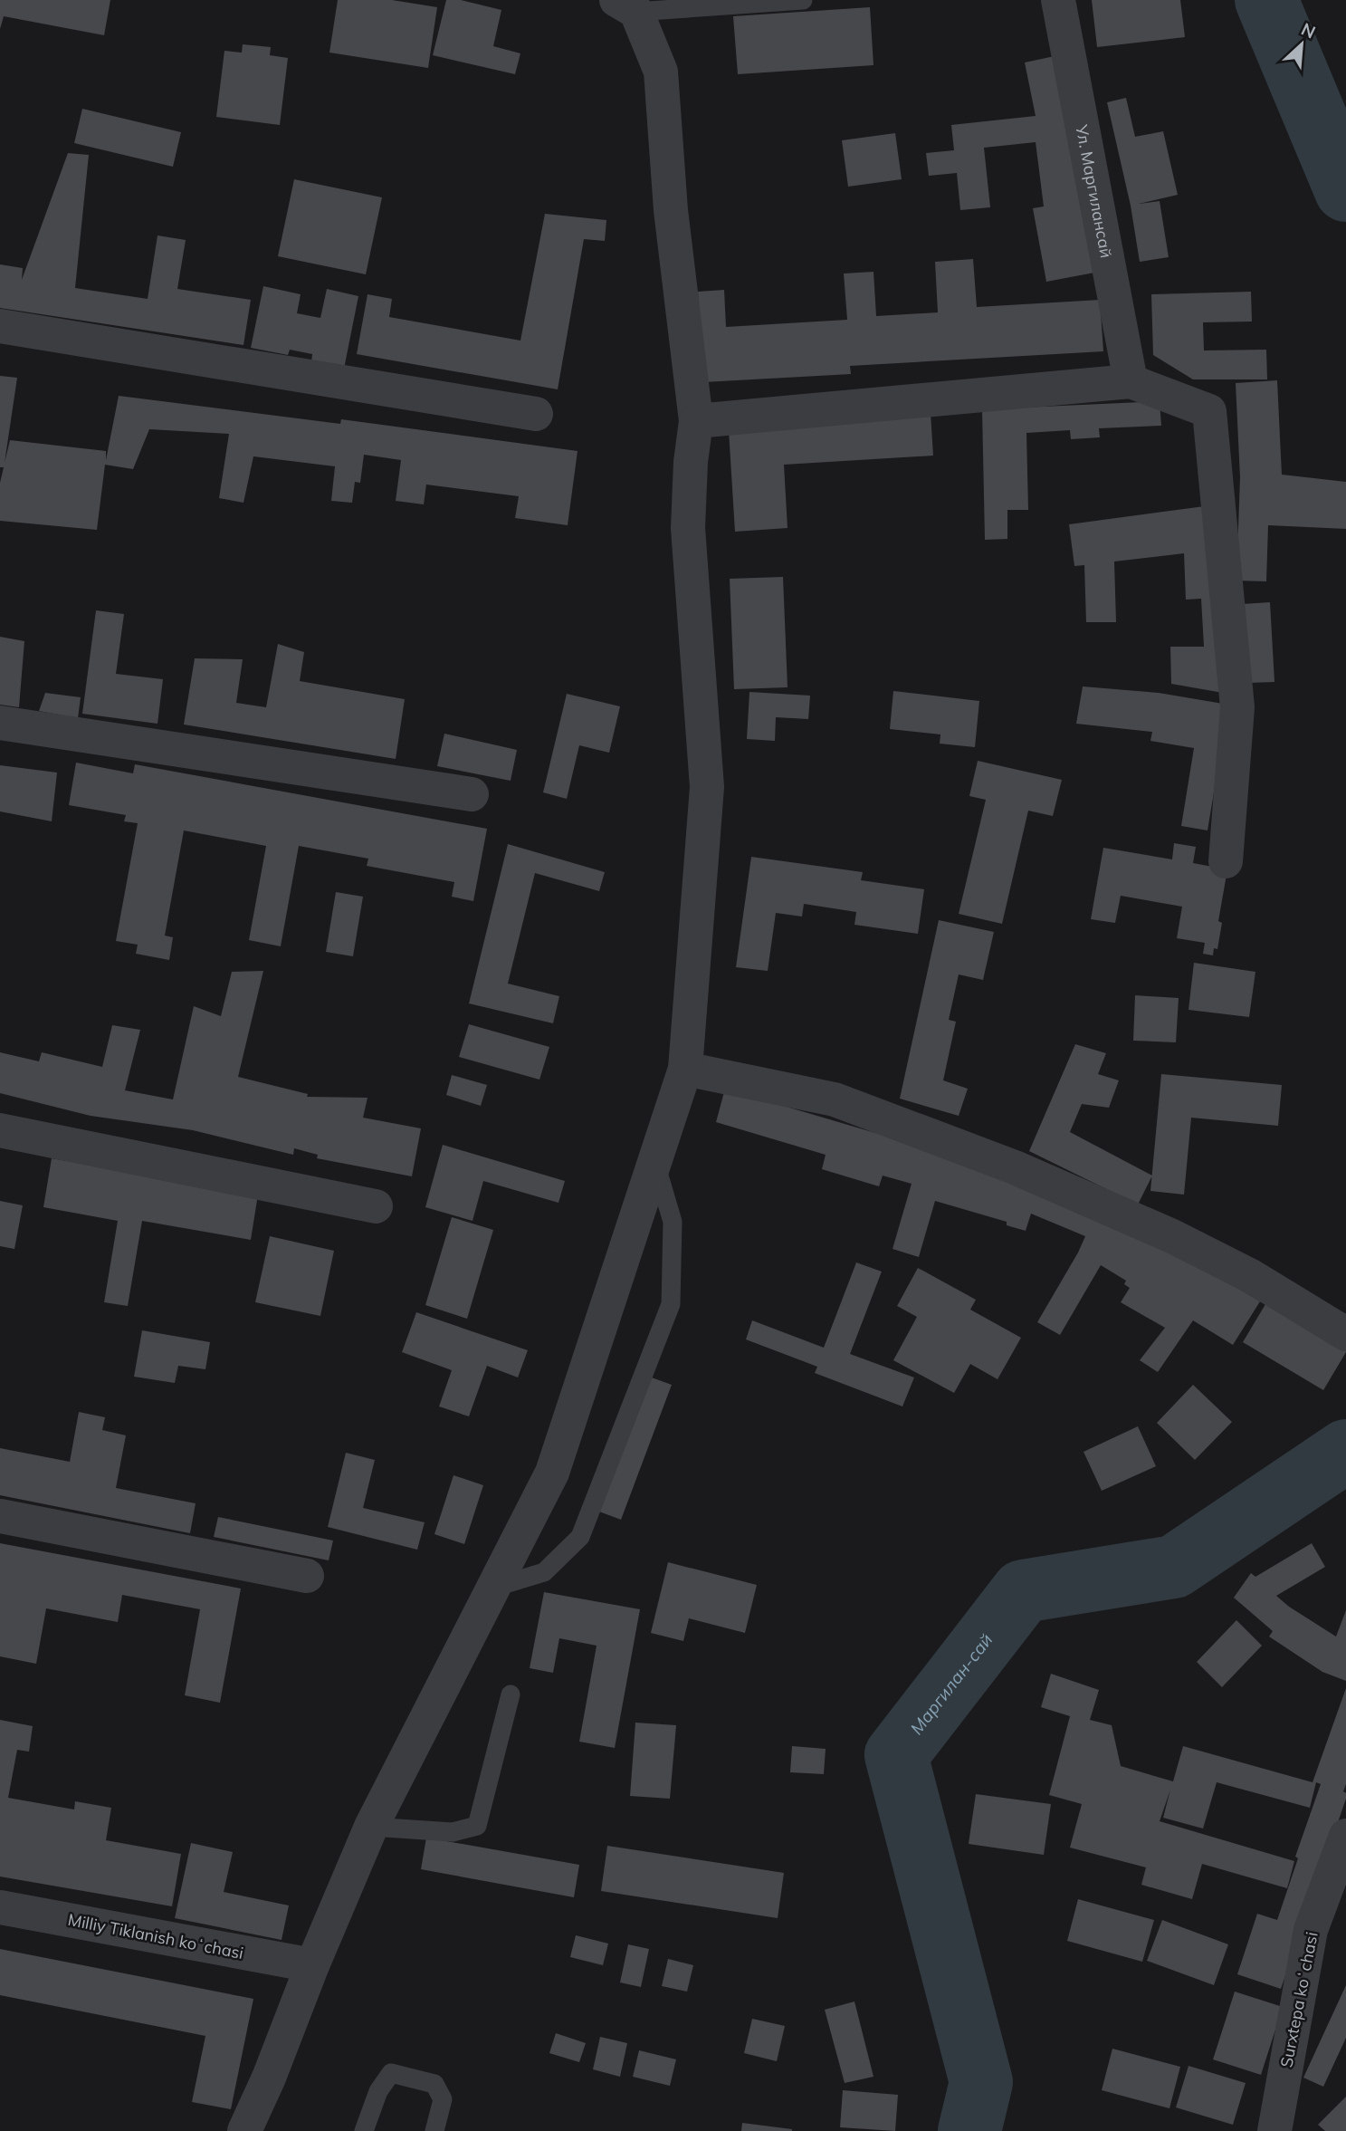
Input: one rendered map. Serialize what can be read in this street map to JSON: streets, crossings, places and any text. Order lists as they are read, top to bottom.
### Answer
{
  "streets": {
    "street": ["Ул. Маргилансай", "Milliy Tiklanish koʻchasi", "Surxtepa koʻchasi"]
  },
  "water": ["Маргилан-сай"],
  "north": "top right"
}
